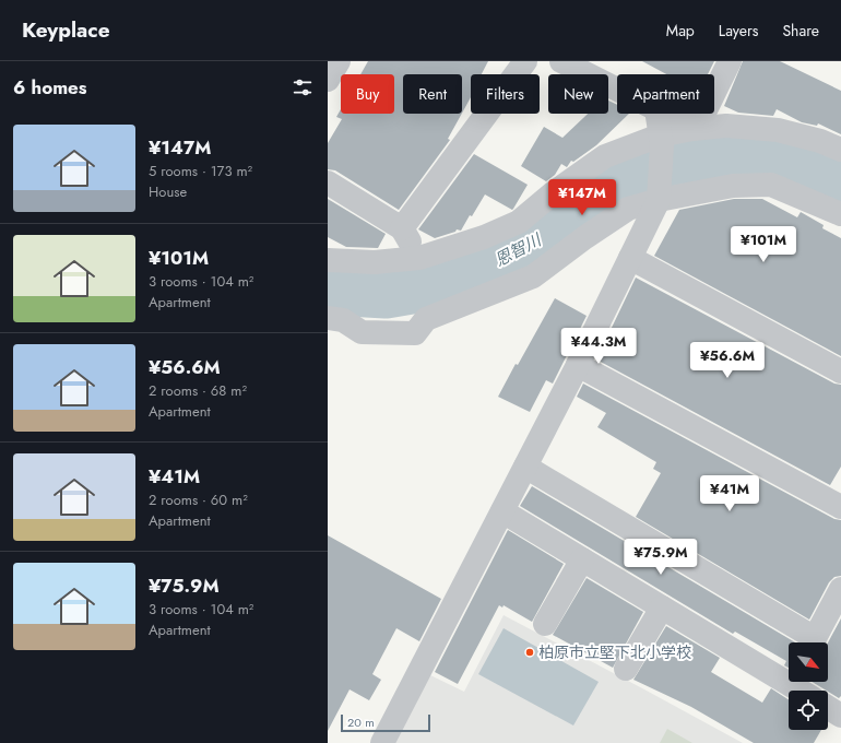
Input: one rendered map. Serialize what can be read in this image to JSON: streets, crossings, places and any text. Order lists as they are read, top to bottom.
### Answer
{
  "water": ["恩智川"],
  "places": ["柏原市立堅下北小学校"],
  "scale_bar": "20 m",
  "north": "bottom right",
  "page": {
    "header": "Keyplace",
    "nav": ["Map", "Layers", "Share"],
    "heading": "6 homes",
    "chip": [
      "Buy",
      "Rent",
      "Filters",
      "New",
      "Apartment"
    ],
    "list": [
      {
        "name": "¥147M",
        "note": "5 rooms · 173 m² · House"
      },
      {
        "name": "¥101M",
        "note": "3 rooms · 104 m² · Apartment"
      },
      {
        "name": "¥56.6M",
        "note": "2 rooms · 68 m² · Apartment"
      },
      {
        "name": "¥41M",
        "note": "2 rooms · 60 m² · Apartment"
      },
      {
        "name": "¥75.9M",
        "note": "3 rooms · 104 m² · Apartment"
      }
    ],
    "price": [
      "¥147M",
      "¥101M",
      "¥44.3M",
      "¥56.6M",
      "¥41M",
      "¥75.9M"
    ],
    "scale": "20 m"
  }
}
